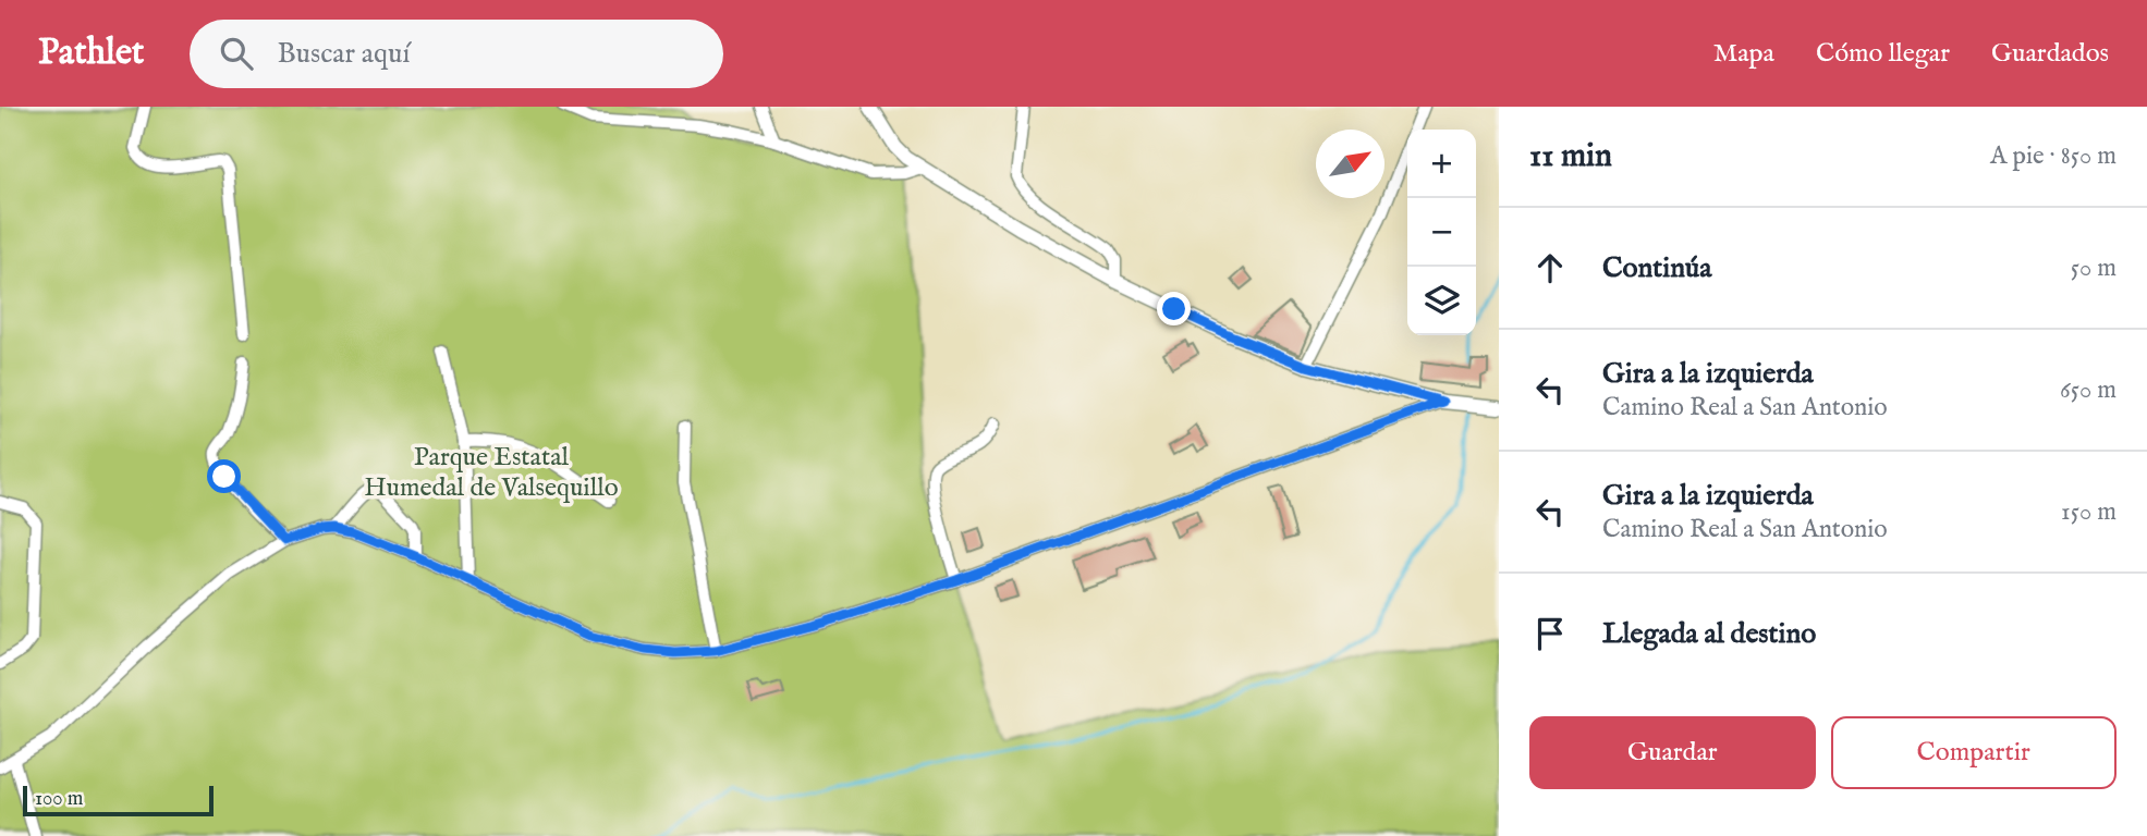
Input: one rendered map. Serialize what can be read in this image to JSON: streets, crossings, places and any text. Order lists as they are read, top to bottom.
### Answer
{
  "parks": ["Parque Estatal Humedal de Valsequillo"],
  "scale_bar": "100 m",
  "north": "top right",
  "page": {
    "header": "Pathlet",
    "search": "Buscar aquí",
    "nav": ["Mapa", "Cómo llegar", "Guardados"],
    "heading": ["11 min", "A pie · 850 m"],
    "map_buttons": ["+", "−"],
    "list": [
      ["Continúa", "50 m"],
      ["Gira a la izquierda", "Camino Real a San Antonio", "650 m"],
      ["Gira a la izquierda", "Camino Real a San Antonio", "150 m"],
      "Llegada al destino"
    ],
    "buttons": ["Guardar", "Compartir"],
    "scale": "100 m"
  }
}
